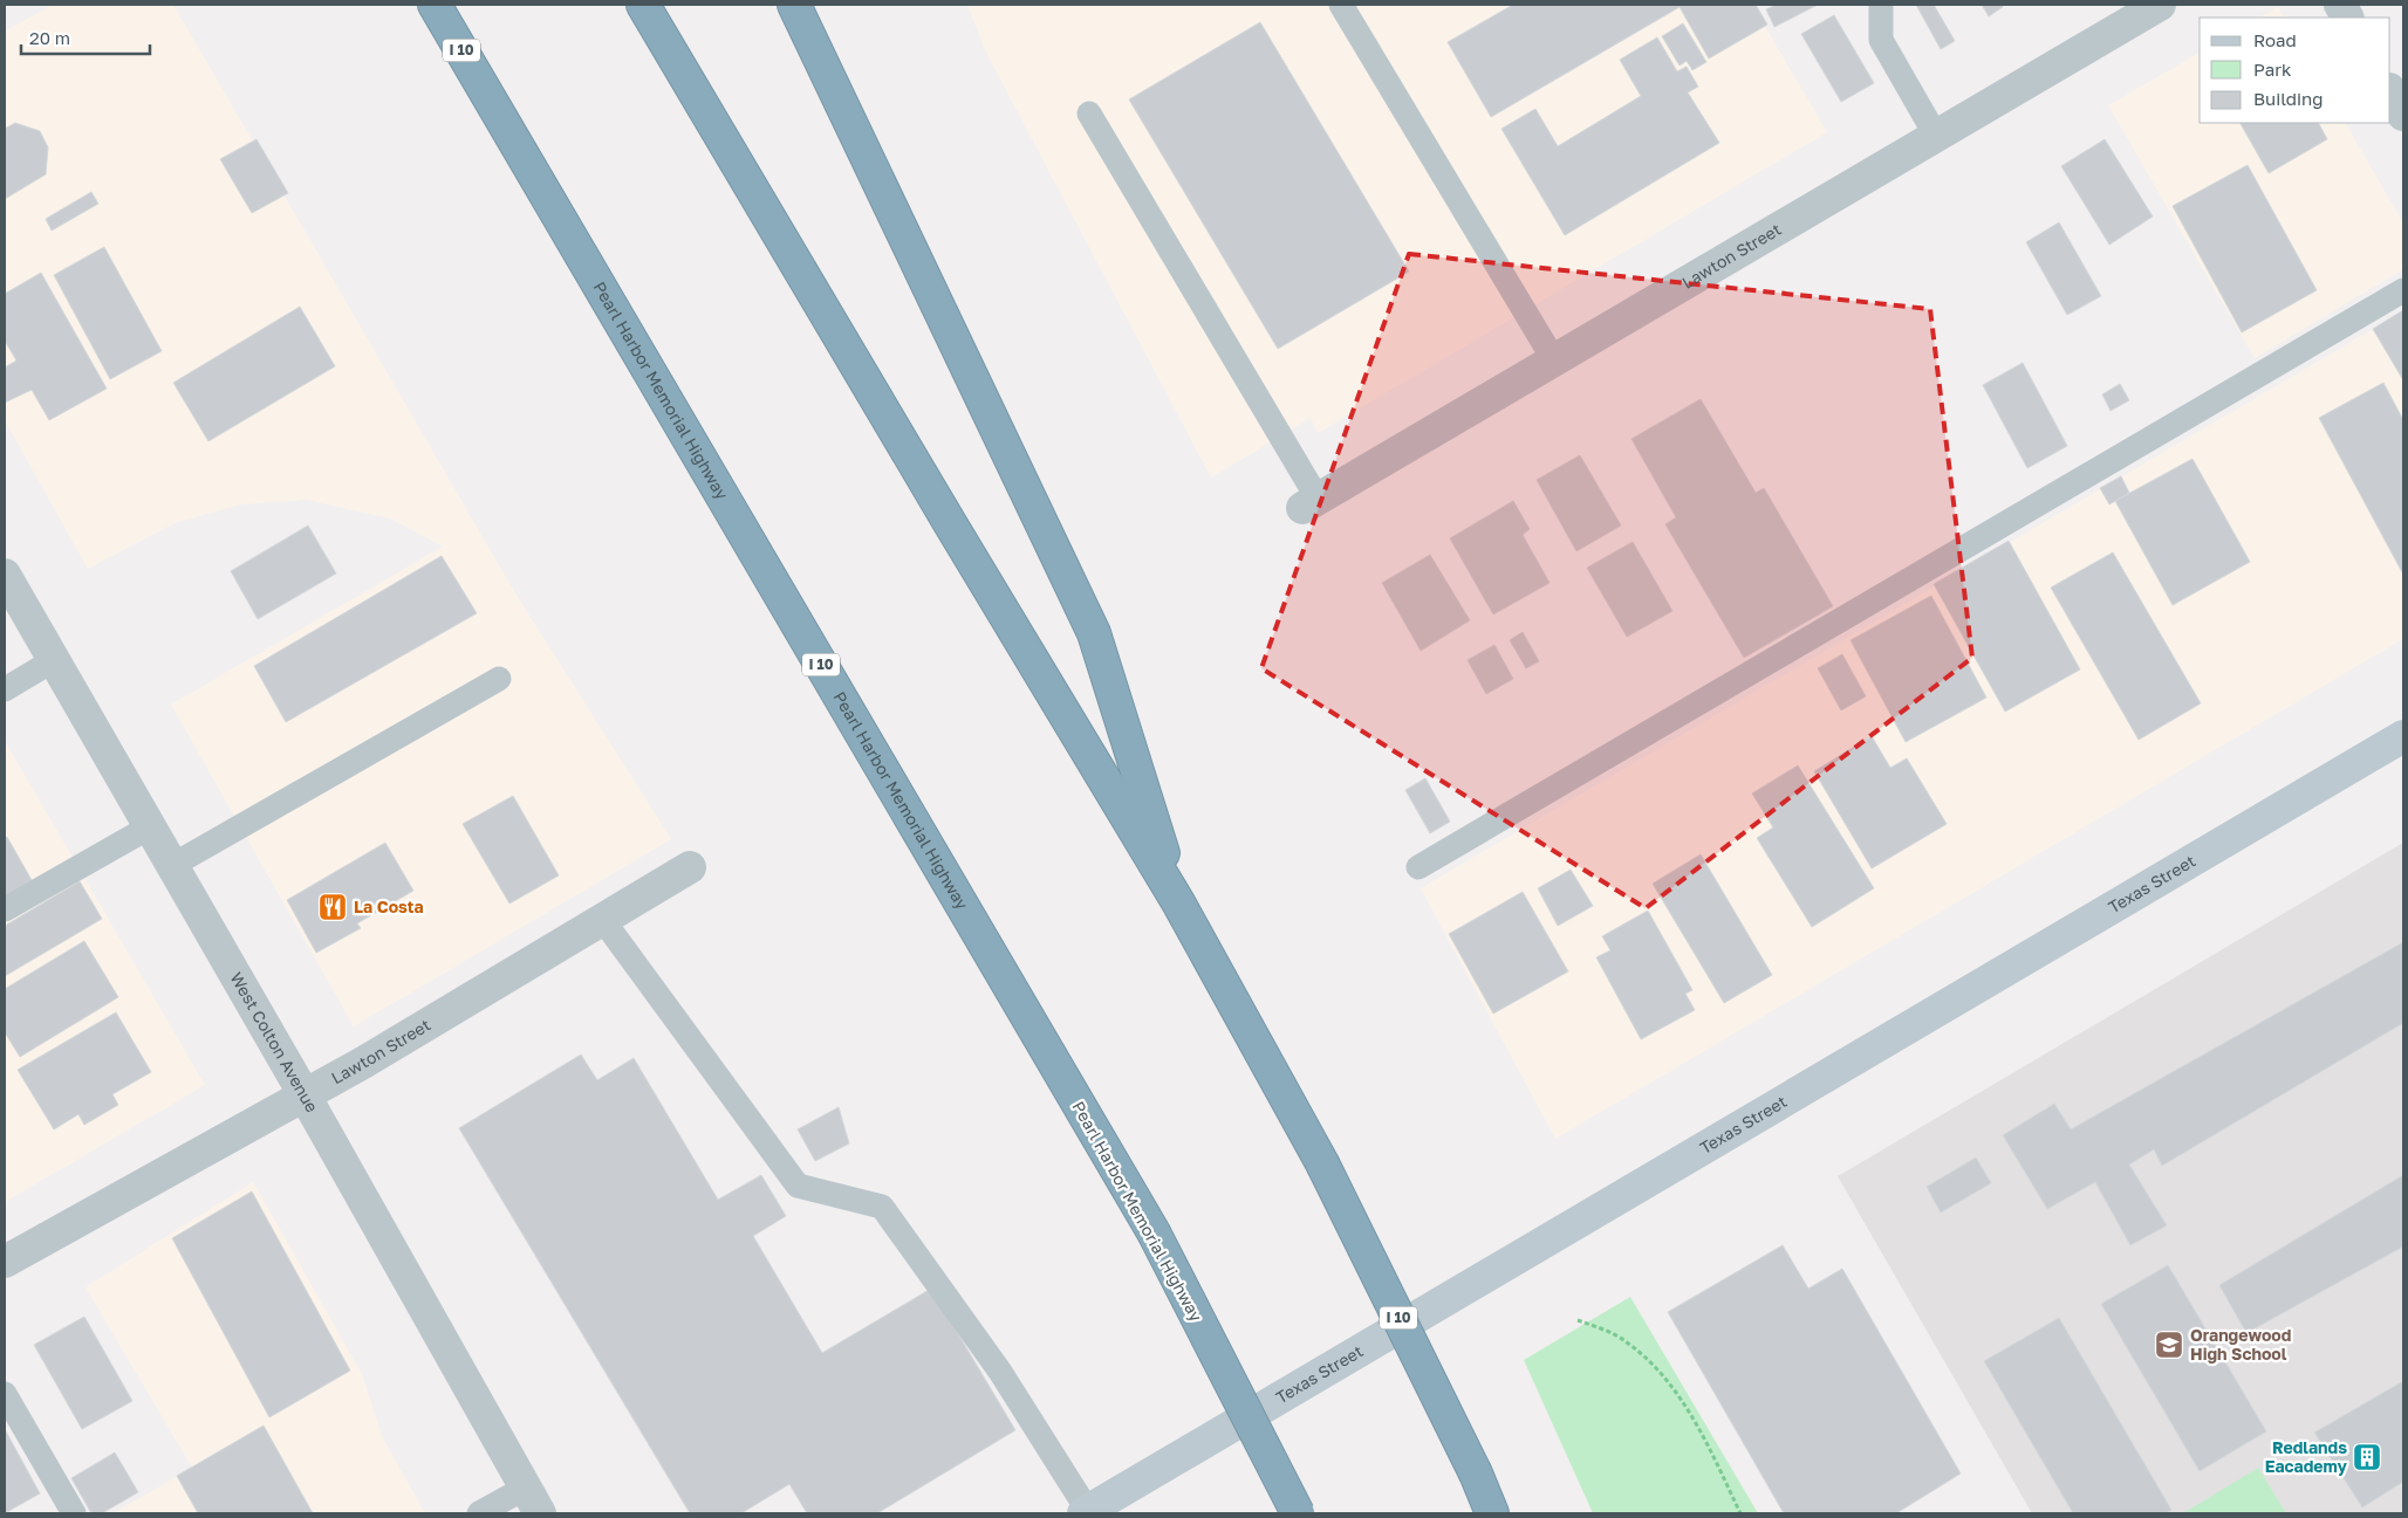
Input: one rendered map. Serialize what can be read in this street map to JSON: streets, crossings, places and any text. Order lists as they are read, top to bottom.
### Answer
{
  "streets": {
    "highway": ["I 10", "Pearl Harbor Memorial Highway"],
    "main road": ["Texas Street"],
    "street": ["Lawton Street", "West Colton Avenue"]
  },
  "crossings": [
    ["Lawton Street", "West Colton Avenue"]
  ],
  "places": {
    "restaurant": ["La Costa"],
    "school or university": ["Orangewood High School"],
    "building": ["Redlands Eacademy"]
  },
  "legend": ["Road", "Park", "Building"],
  "scale_bar": "20 m"
}
